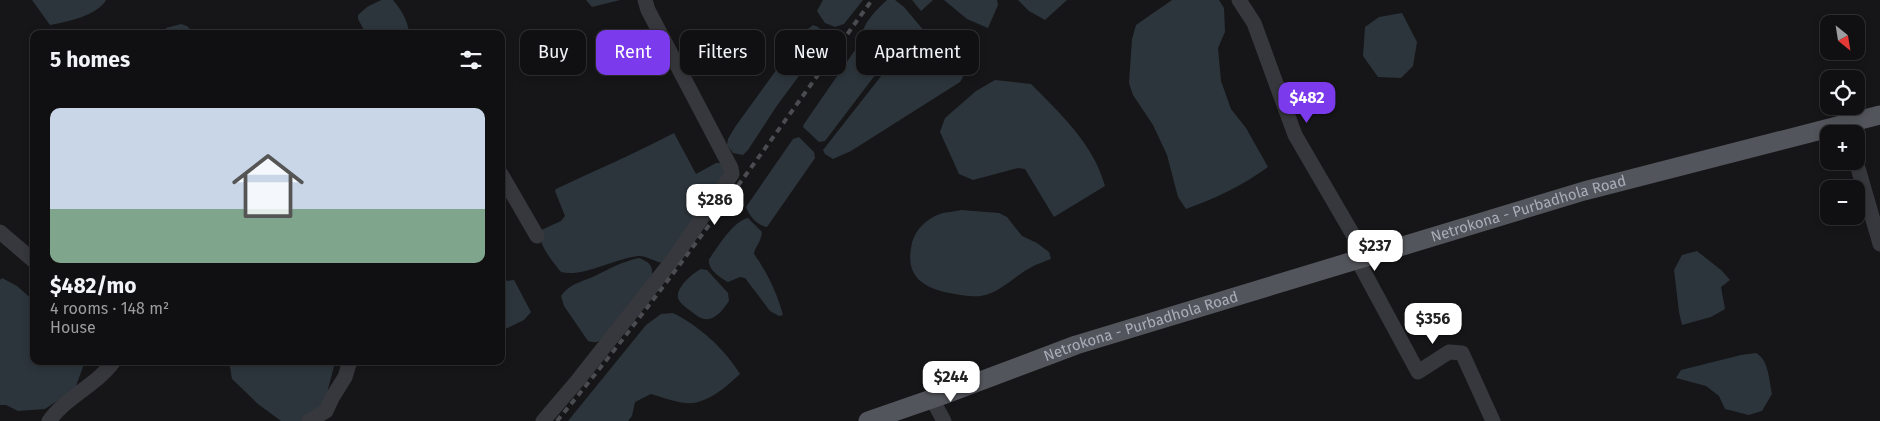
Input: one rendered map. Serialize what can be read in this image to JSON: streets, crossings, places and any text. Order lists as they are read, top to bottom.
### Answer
{
  "streets": {
    "main road": ["Netrokona - Purbadhola Road"]
  },
  "north": "bottom right",
  "page": {
    "map_buttons": ["+", "−"],
    "chip": [
      "Buy",
      "Rent",
      "Filters",
      "New",
      "Apartment"
    ],
    "heading": "5 homes",
    "price": [
      "$482",
      "$286",
      "$237",
      "$356",
      "$244"
    ],
    "list": [
      {
        "name": "$482/mo",
        "note": "4 rooms · 148 m² · House"
      }
    ]
  }
}
